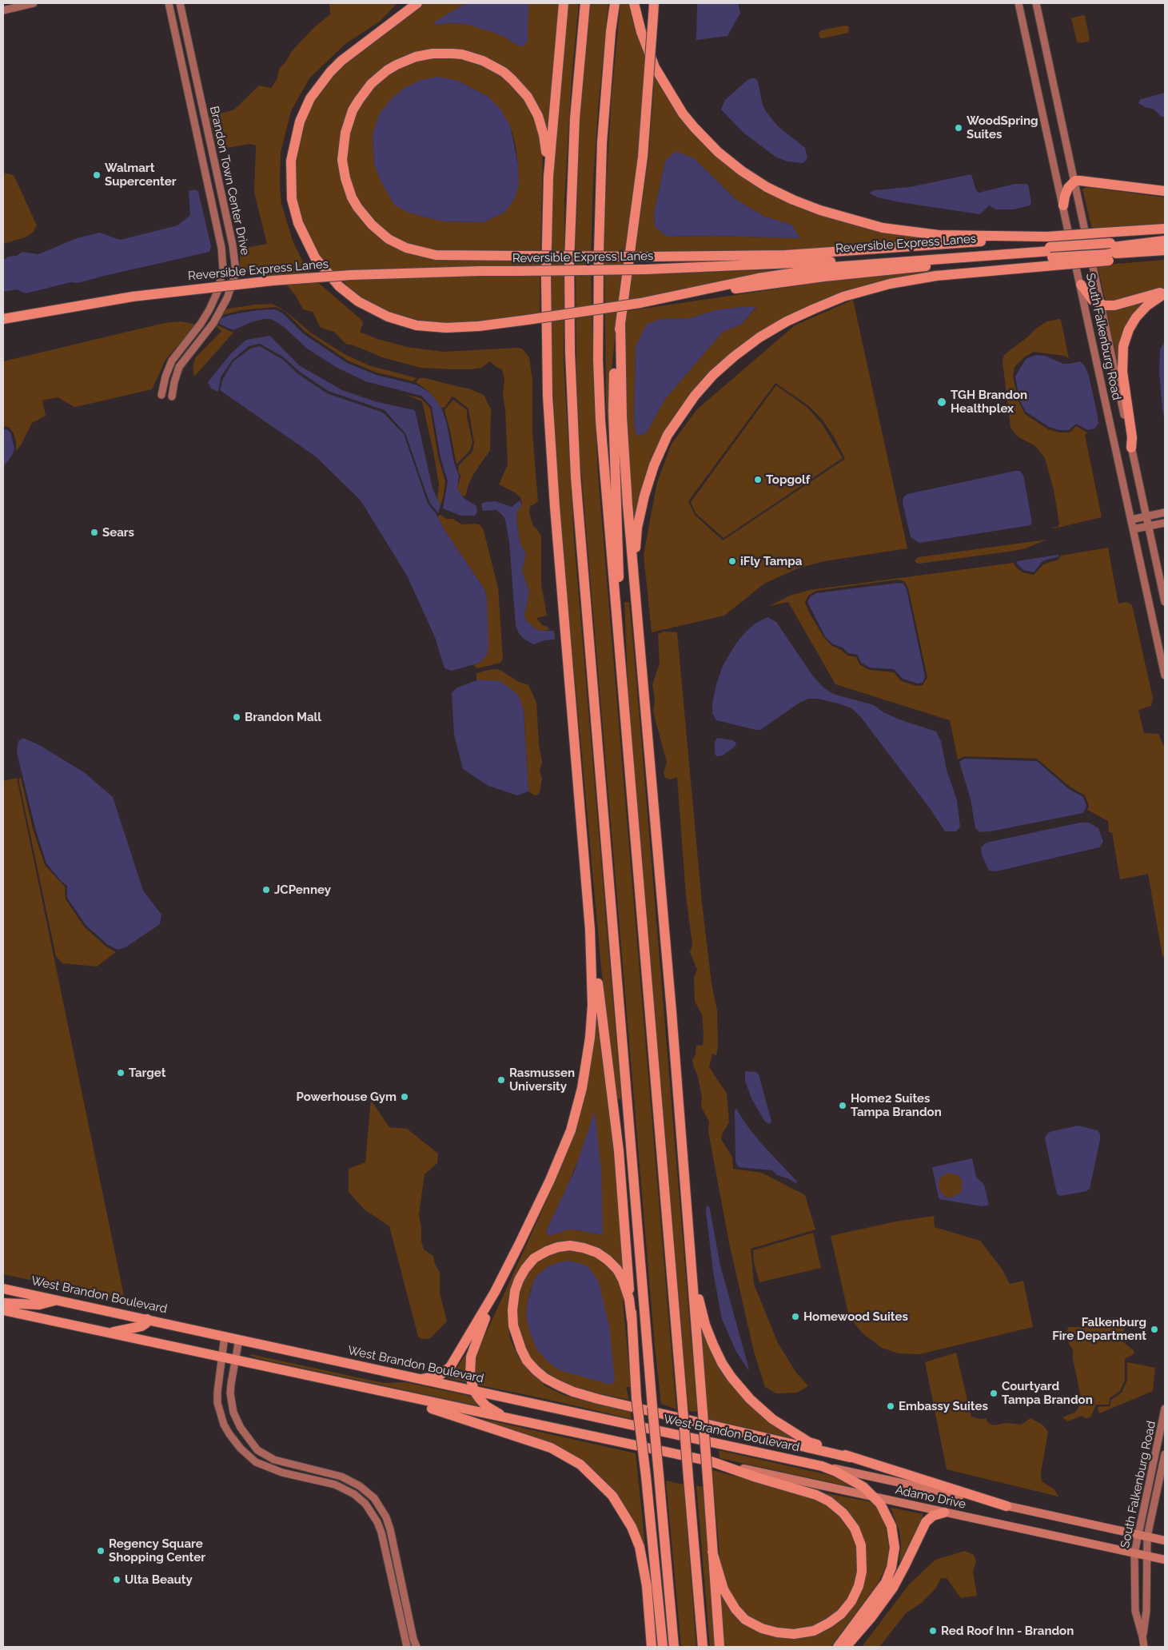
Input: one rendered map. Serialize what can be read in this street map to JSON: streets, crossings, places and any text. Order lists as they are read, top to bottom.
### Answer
{
  "streets": {
    "highway": ["Reversible Express Lanes", "West Brandon Boulevard"],
    "main road": ["Adamo Drive"],
    "street": ["Brandon Town Center Drive", "South Falkenburg Road"]
  },
  "crossings": [
    ["South Falkenburg Road", "Adamo Drive"],
    ["West Brandon Boulevard", "Adamo Drive"]
  ],
  "places": [
    "WoodSpring Suites",
    "Walmart Supercenter",
    "TGH Brandon Healthplex",
    "Topgolf",
    "Sears",
    "iFly Tampa",
    "Brandon Mall",
    "JCPenney",
    "Target",
    "Rasmussen University",
    "Powerhouse Gym",
    "Home2 Suites Tampa Brandon",
    "Homewood Suites",
    "Falkenburg Fire Department",
    "Courtyard Tampa Brandon",
    "Embassy Suites",
    "Regency Square Shopping Center",
    "Ulta Beauty",
    "Red Roof Inn - Brandon"
  ]
}
